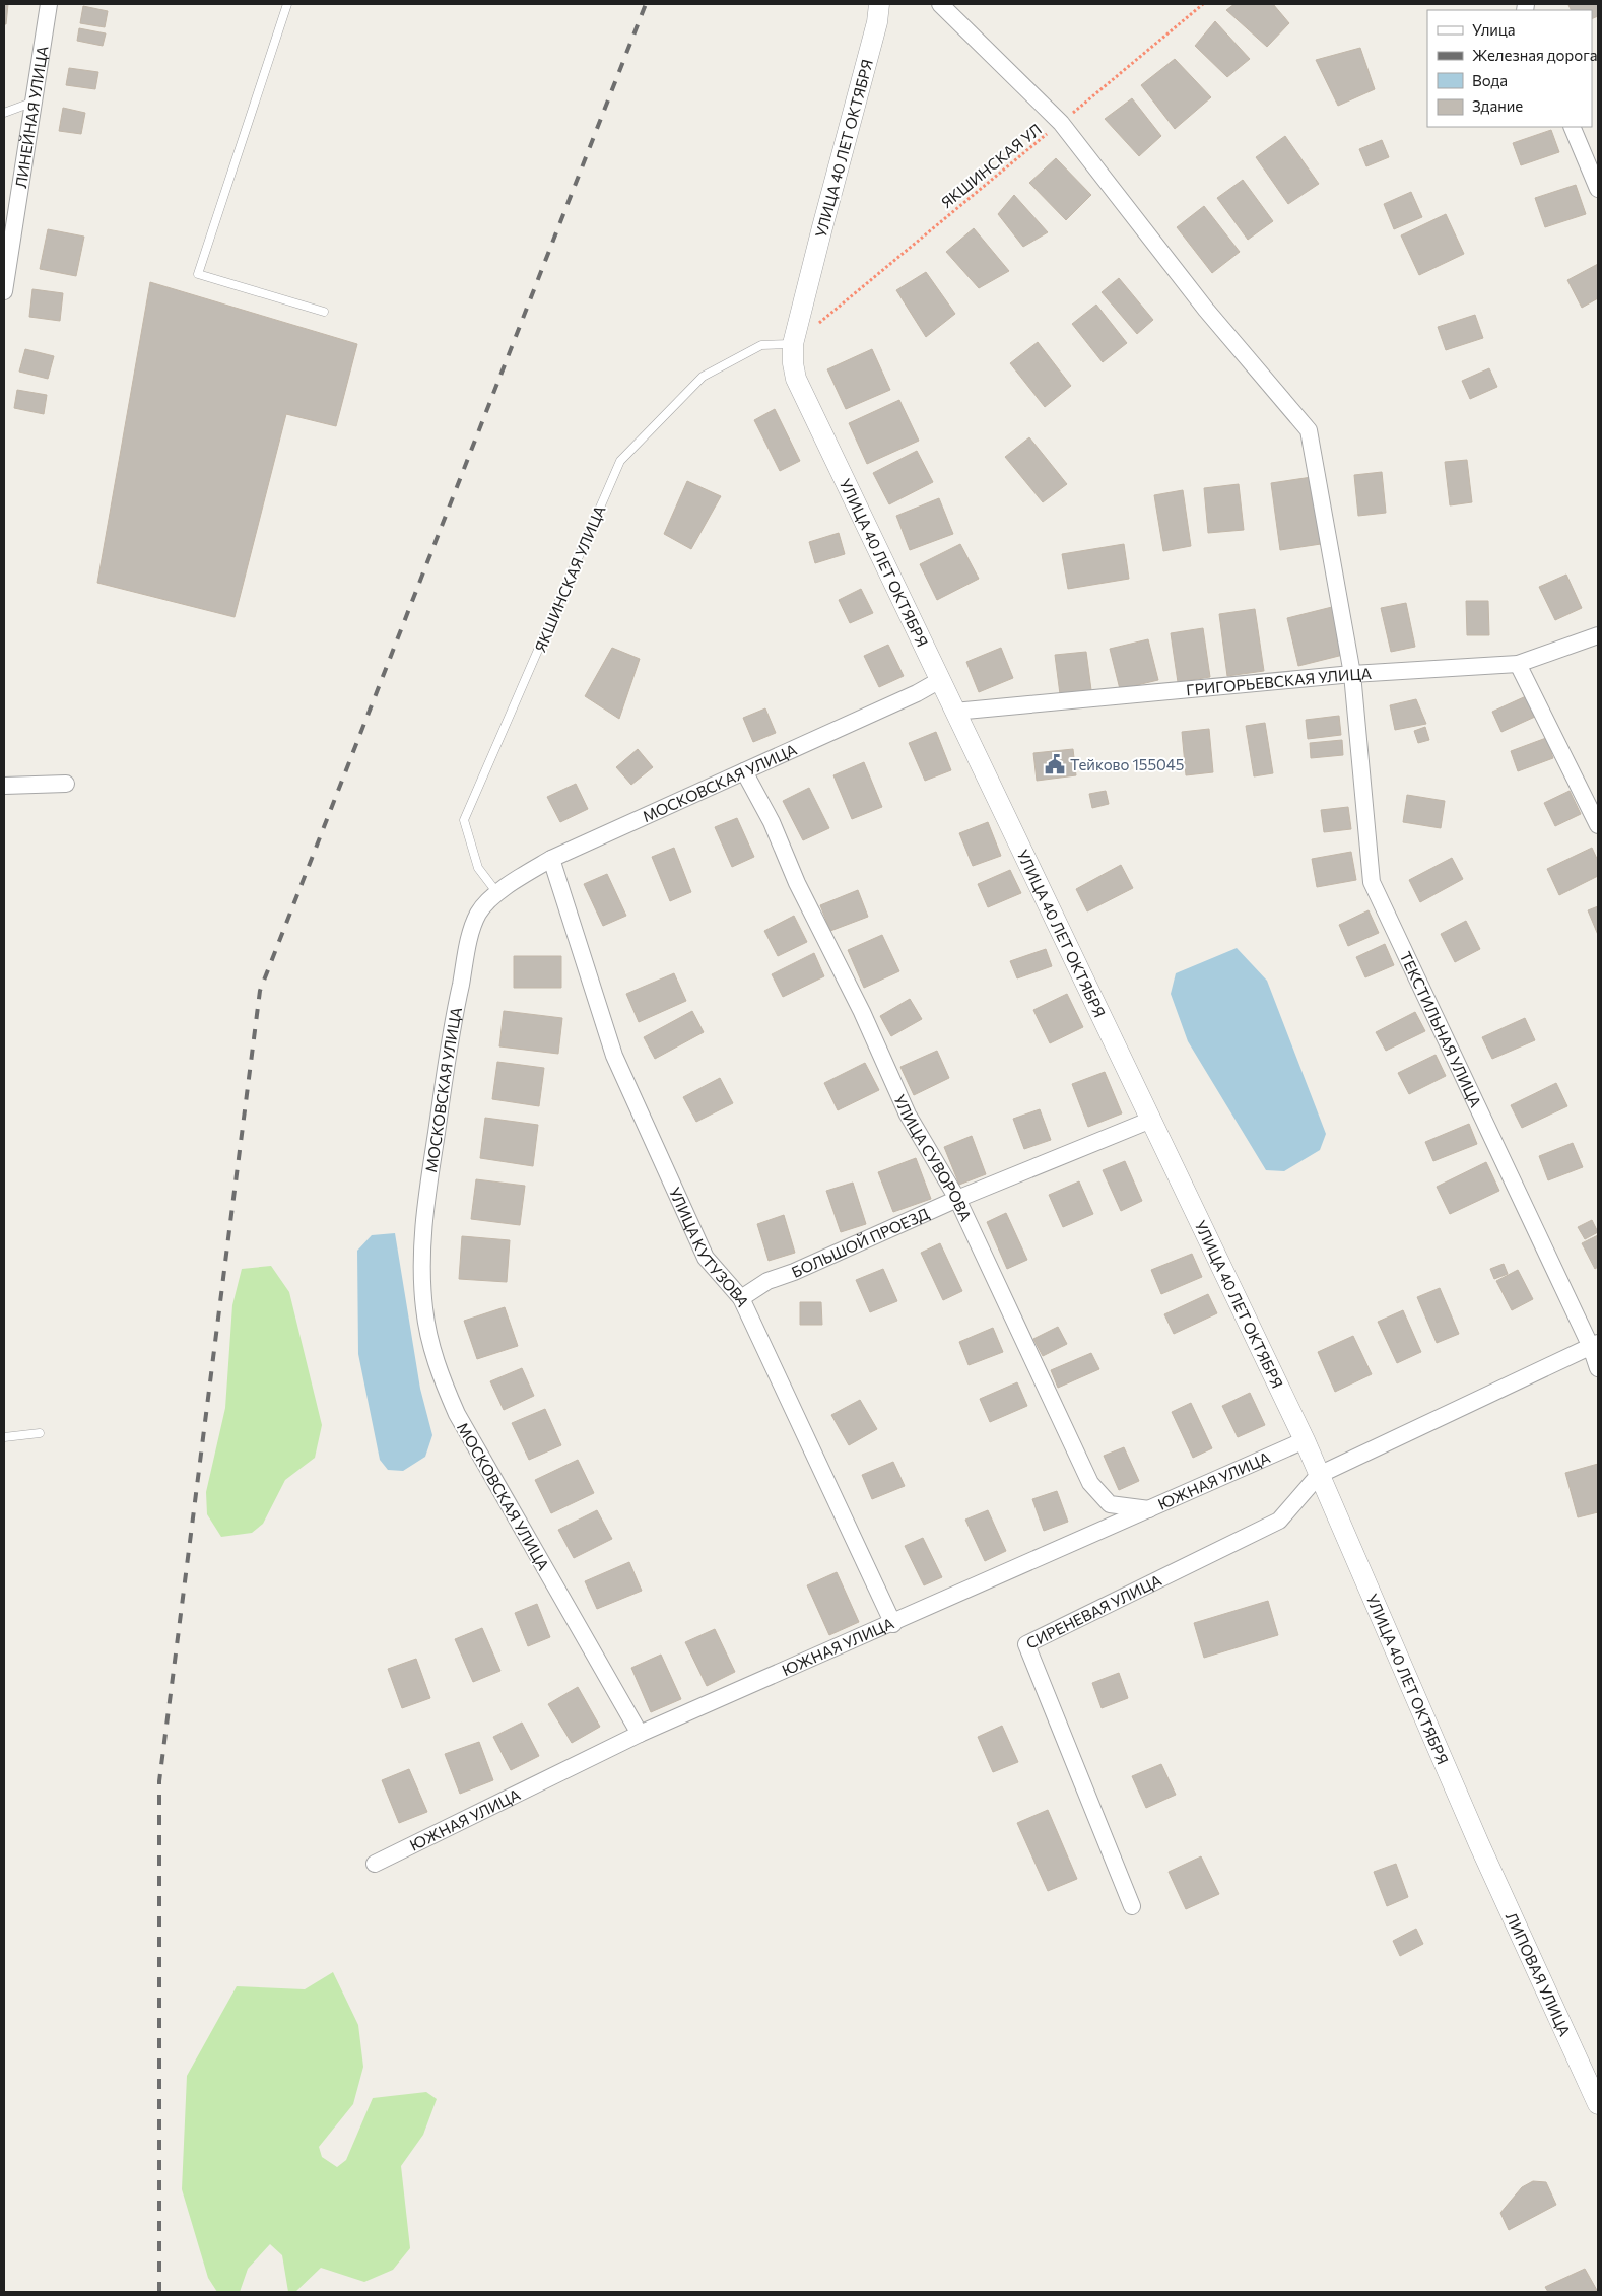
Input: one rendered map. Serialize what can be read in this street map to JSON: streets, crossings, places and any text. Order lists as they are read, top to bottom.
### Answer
{
  "streets": {
    "street": [
      "ЛИНЕЙНАЯ УЛИЦА",
      "УЛИЦА 40 ЛЕТ ОКТЯБРЯ",
      "ГРИГОРЬЕВСКАЯ УЛИЦА",
      "МОСКОВСКАЯ УЛИЦА",
      "ТЕКСТИЛЬНАЯ УЛИЦА",
      "УЛИЦА СУВОРОВА",
      "БОЛЬШОЙ ПРОЕЗД",
      "УЛИЦА КУТУЗОВА",
      "ЮЖНАЯ УЛИЦА",
      "СИРЕНЕВАЯ УЛИЦА",
      "ЛИПОВАЯ УЛИЦА"
    ],
    "lane": ["ЯКШИНСКАЯ УЛИЦА"],
    "path": ["ЯКШИНСКАЯ УЛ"]
  },
  "crossings": [
    ["УЛИЦА 40 ЛЕТ ОКТЯБРЯ", "ЯКШИНСКАЯ УЛ"],
    ["УЛИЦА 40 ЛЕТ ОКТЯБРЯ", "ЯКШИНСКАЯ УЛИЦА"],
    ["УЛИЦА 40 ЛЕТ ОКТЯБРЯ", "ГРИГОРЬЕВСКАЯ УЛИЦА"],
    ["УЛИЦА 40 ЛЕТ ОКТЯБРЯ", "МОСКОВСКАЯ УЛИЦА"],
    ["УЛИЦА 40 ЛЕТ ОКТЯБРЯ", "БОЛЬШОЙ ПРОЕЗД"],
    ["УЛИЦА 40 ЛЕТ ОКТЯБРЯ", "ЮЖНАЯ УЛИЦА"],
    ["УЛИЦА 40 ЛЕТ ОКТЯБРЯ", "СИРЕНЕВАЯ УЛИЦА"],
    ["УЛИЦА 40 ЛЕТ ОКТЯБРЯ", "ЛИПОВАЯ УЛИЦА"],
    ["ЯКШИНСКАЯ УЛ", "ЯКШИНСКАЯ УЛИЦА"],
    ["ЯКШИНСКАЯ УЛ", "ТЕКСТИЛЬНАЯ УЛИЦА"],
    ["ЯКШИНСКАЯ УЛИЦА", "МОСКОВСКАЯ УЛИЦА"],
    ["ГРИГОРЬЕВСКАЯ УЛИЦА", "ТЕКСТИЛЬНАЯ УЛИЦА"],
    ["МОСКОВСКАЯ УЛИЦА", "УЛИЦА СУВОРОВА"],
    ["МОСКОВСКАЯ УЛИЦА", "УЛИЦА КУТУЗОВА"],
    ["МОСКОВСКАЯ УЛИЦА", "ЮЖНАЯ УЛИЦА"],
    ["УЛИЦА СУВОРОВА", "БОЛЬШОЙ ПРОЕЗД"],
    ["УЛИЦА СУВОРОВА", "ЮЖНАЯ УЛИЦА"],
    ["БОЛЬШОЙ ПРОЕЗД", "УЛИЦА КУТУЗОВА"],
    ["УЛИЦА КУТУЗОВА", "ЮЖНАЯ УЛИЦА"]
  ],
  "places": {
    "public building": ["Тейково 155045"]
  },
  "legend": [
    "Улица",
    "Железная дорога",
    "Вода",
    "Здание"
  ]
}
